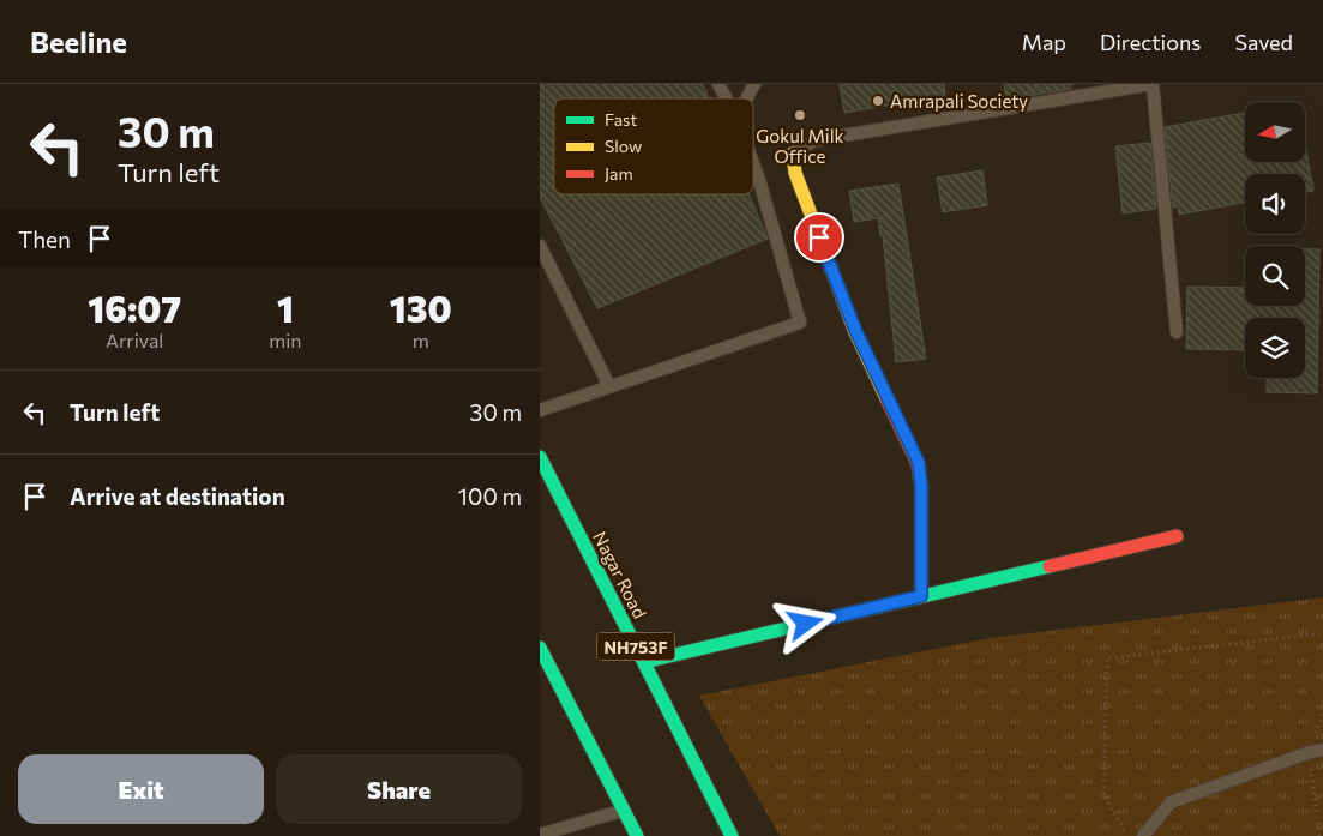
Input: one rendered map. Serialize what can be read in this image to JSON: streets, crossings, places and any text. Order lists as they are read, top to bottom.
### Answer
{
  "streets": {
    "main road": ["Nagar Road", "NH753F"]
  },
  "places": ["Amrapali Society", "Gokul Milk Office"],
  "legend": ["Fast", "Slow", "Jam"],
  "north": "left",
  "page": {
    "header": "Beeline",
    "nav": ["Map", "Directions", "Saved"],
    "turn": ["30 m", "Turn left"],
    "then": "Then",
    "eta": [
      "16:07",
      "Arrival",
      "1",
      "min",
      "130",
      "m"
    ],
    "list": [
      {
        "name": "Turn left",
        "value": "30 m"
      },
      {
        "name": "Arrive at destination",
        "value": "100 m"
      }
    ],
    "buttons": ["Exit", "Share"]
  }
}
